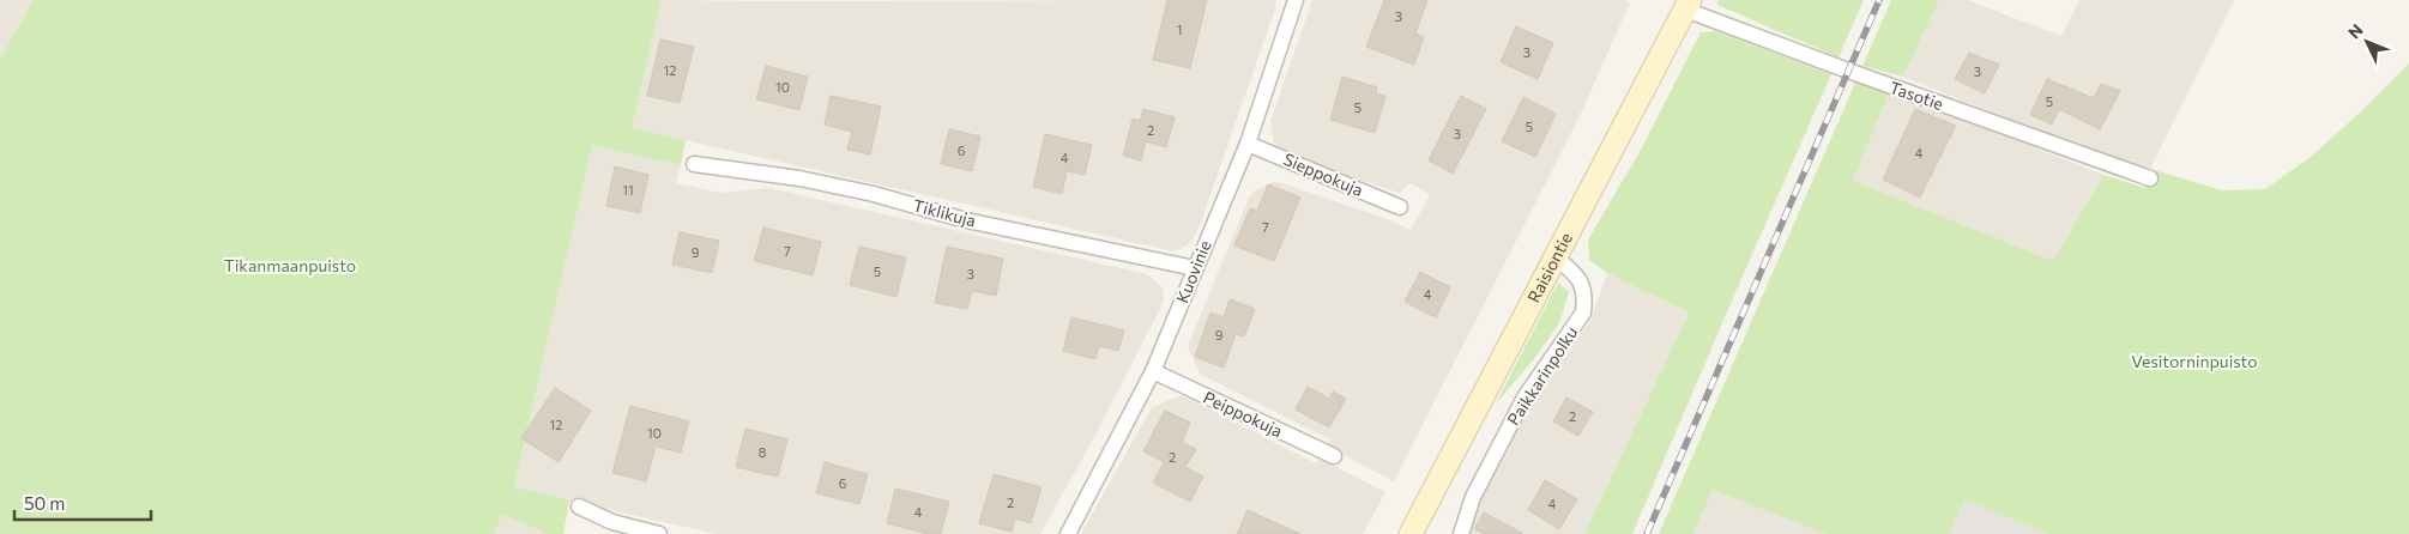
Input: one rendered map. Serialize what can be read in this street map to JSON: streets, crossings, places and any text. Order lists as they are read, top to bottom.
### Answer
{
  "streets": {
    "main road": ["Raisiontie"],
    "street": [
      "Tasotie",
      "Sieppokuja",
      "Tiklikuja",
      "Kuovinie",
      "Paikkarinpolku",
      "Peippokuja"
    ]
  },
  "crossings": [
    ["Tasotie", "Raisiontie"],
    ["Sieppokuja", "Kuovinie"],
    ["Tiklikuja", "Kuovinie"],
    ["Raisiontie", "Paikkarinpolku"],
    ["Kuovinie", "Peippokuja"]
  ],
  "parks": ["Tikanmaanpuisto", "Vesitorninpuisto"],
  "house_numbers": [
    "3",
    "1",
    "3",
    "12",
    "3",
    "10",
    "5",
    "5",
    "5",
    "2",
    "3",
    "6",
    "4",
    "4",
    "11",
    "7",
    "7",
    "9",
    "5",
    "3",
    "4",
    "9",
    "2",
    "12",
    "10",
    "8",
    "2",
    "6",
    "2",
    "4",
    "4"
  ],
  "scale_bar": "50 m",
  "north": "top left"
}
